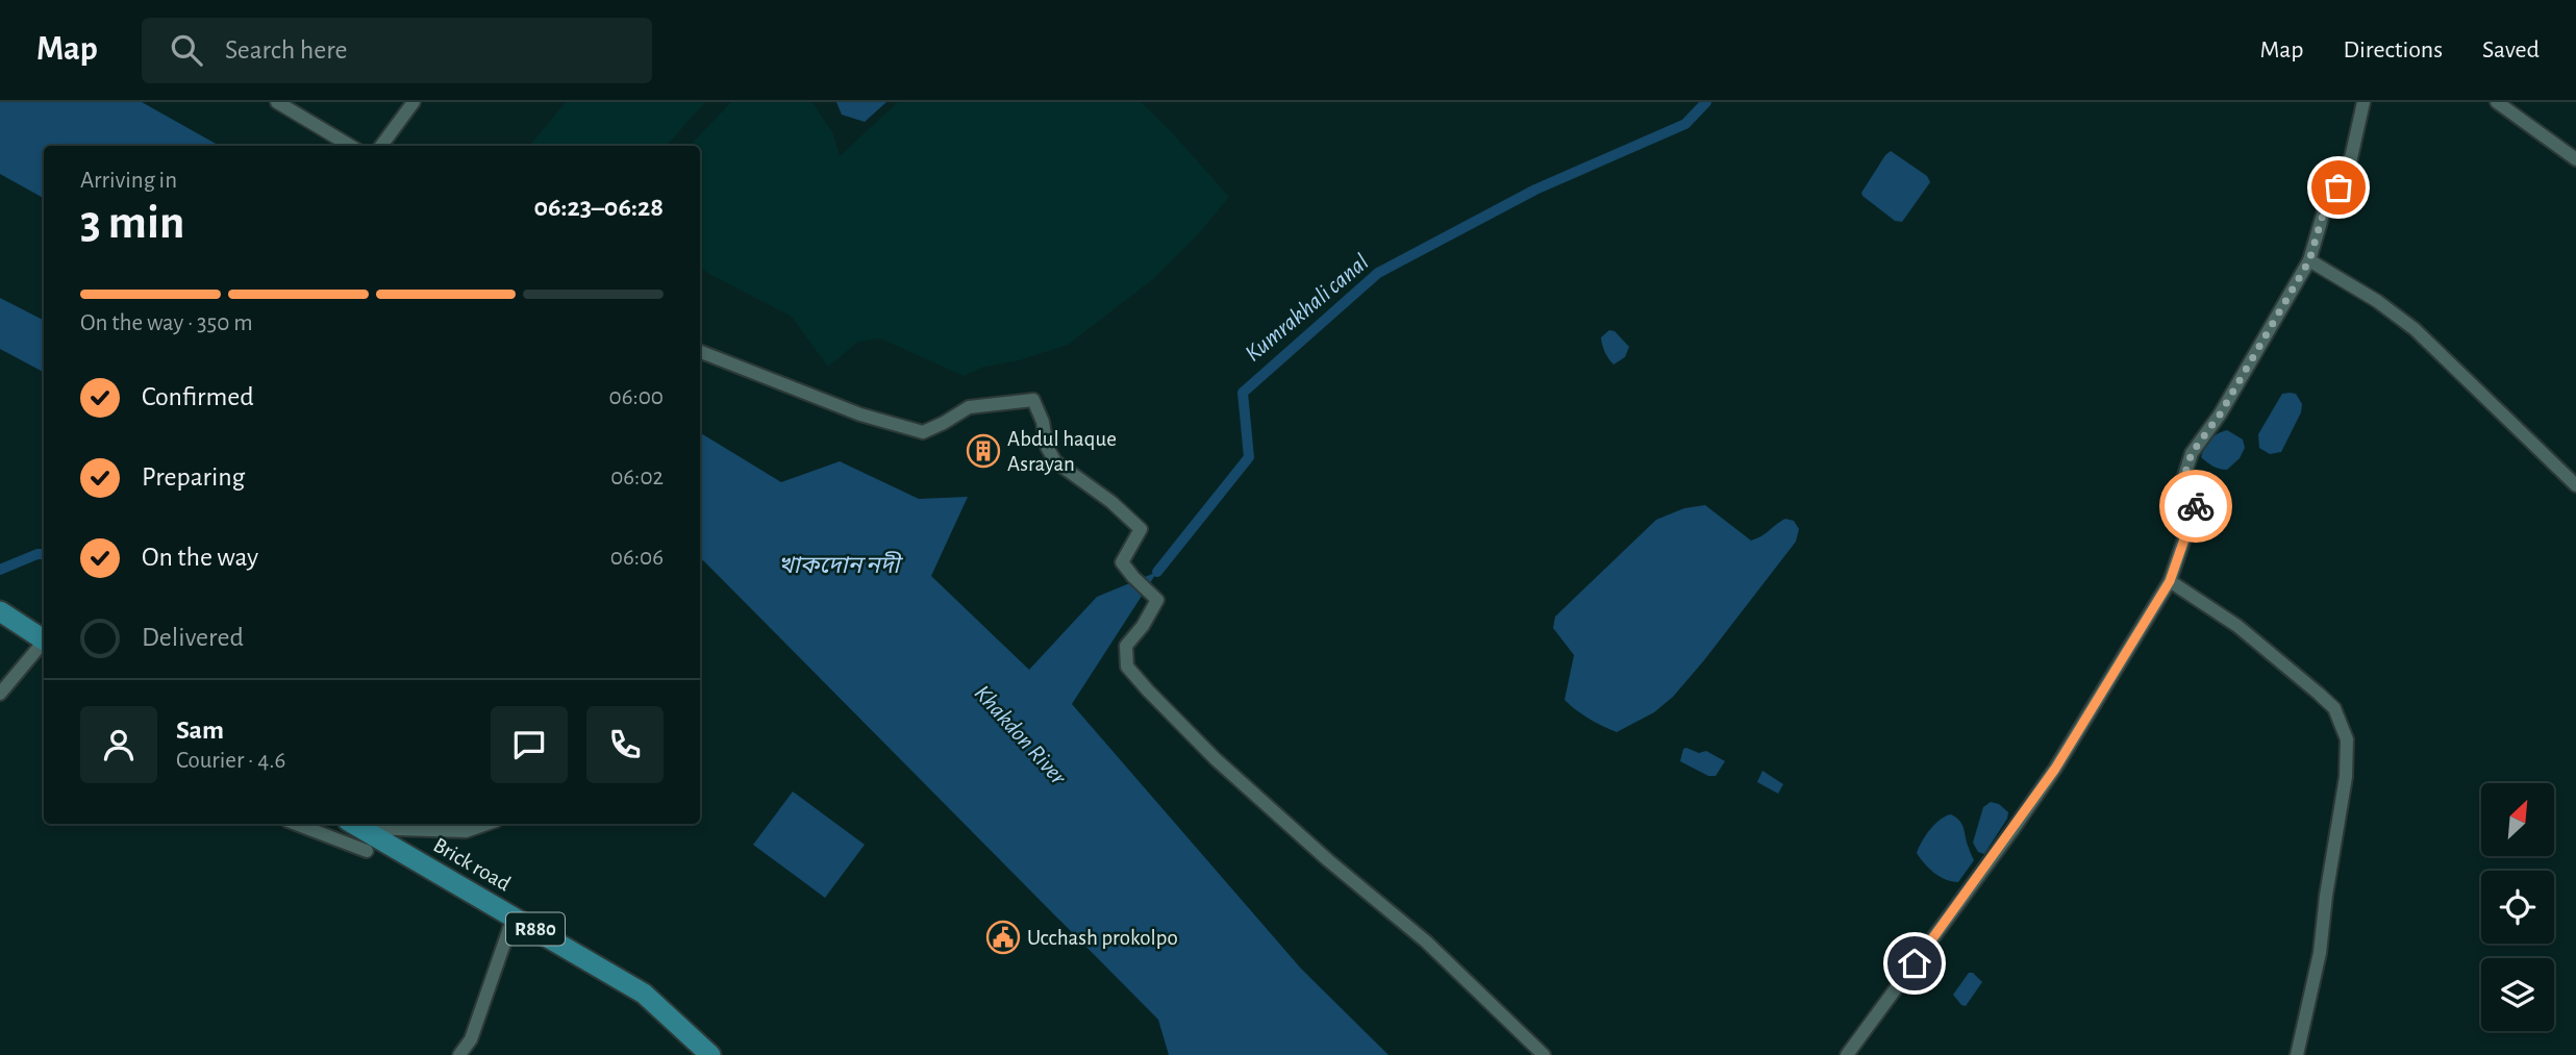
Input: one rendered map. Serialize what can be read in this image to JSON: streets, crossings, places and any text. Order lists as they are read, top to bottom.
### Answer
{
  "streets": {
    "main road": ["Brick road", "R880"]
  },
  "water": ["Kumrakhali canal", "খাকদোন নদী", "Khakdon River"],
  "places": {
    "building": ["Abdul haque Asrayan"],
    "public building": ["Ucchash prokolpo"]
  },
  "north": "top right",
  "page": {
    "header": "Map",
    "search": "Search here",
    "nav": ["Map", "Directions", "Saved"],
    "heading": ["3 min", "Arriving in", "06:23–06:28"],
    "panel": ["Sam", "Courier · 4.6"],
    "bar": "On the way · 350 m",
    "list": [
      ["Confirmed", "06:00"],
      ["Preparing", "06:02"],
      ["On the way", "06:06"],
      "Delivered"
    ]
  }
}
